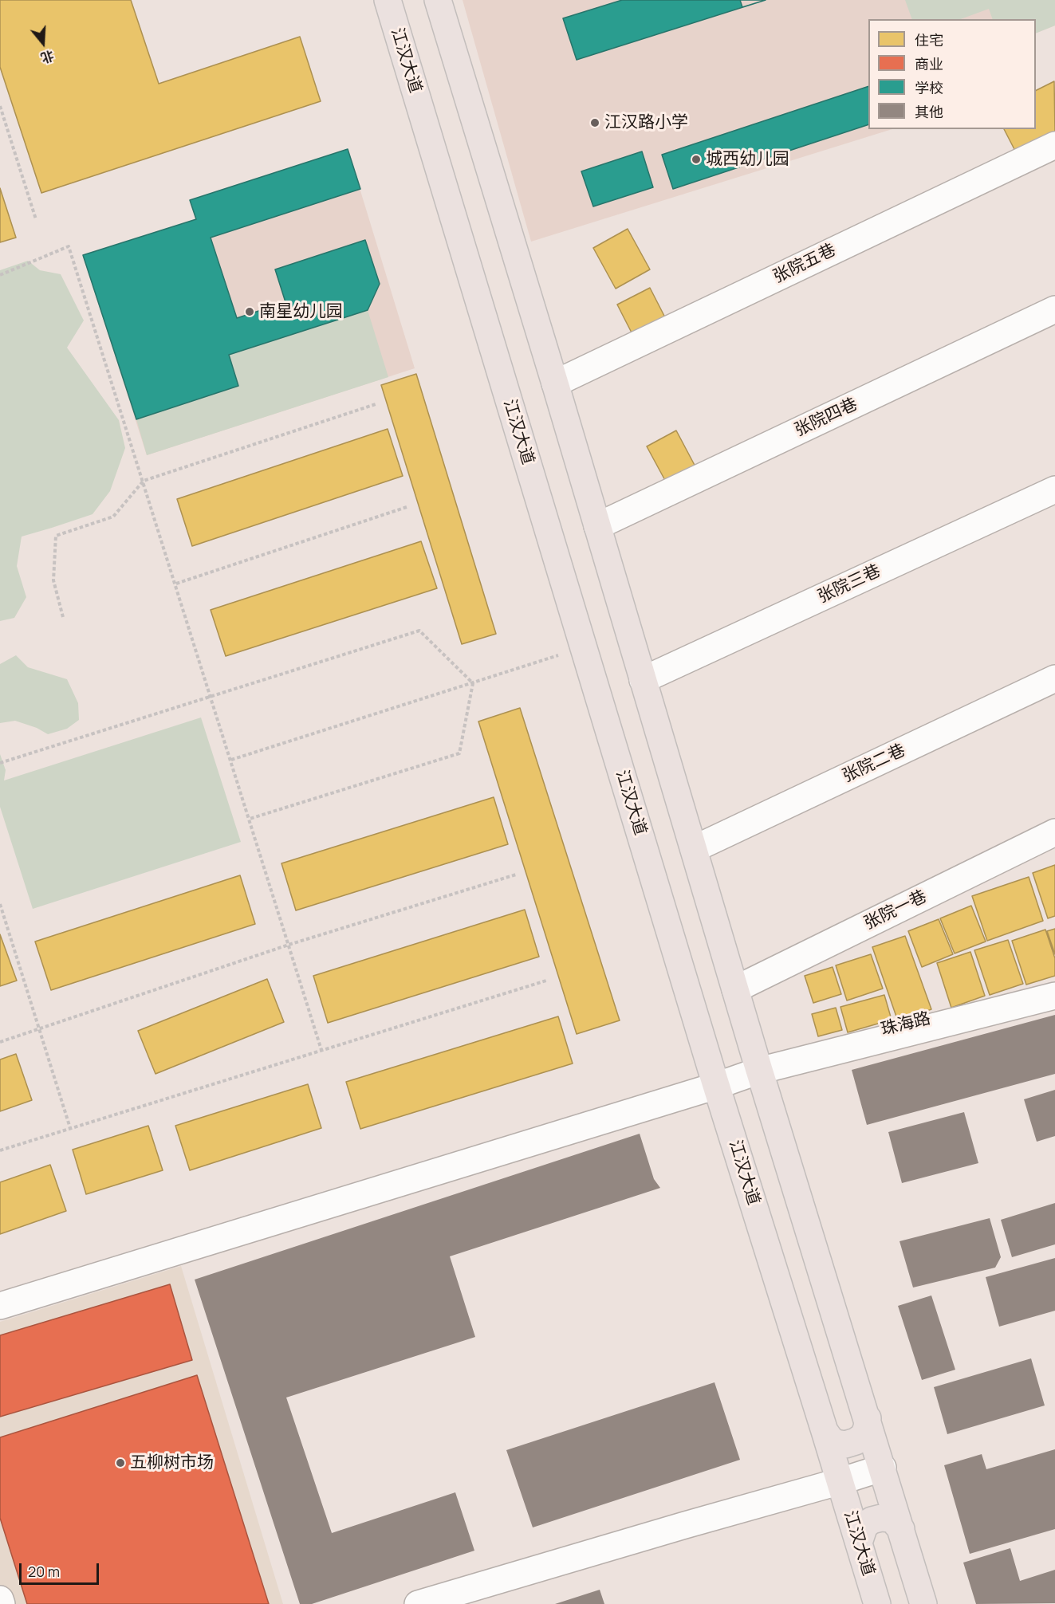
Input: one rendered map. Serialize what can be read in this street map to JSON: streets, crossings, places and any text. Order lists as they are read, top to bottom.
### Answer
{
  "streets": {
    "main road": ["江汉大道"],
    "street": [
      "张院五巷",
      "张院四巷",
      "张院三巷",
      "张院二巷",
      "张院一巷",
      "珠海路"
    ]
  },
  "places": [
    "江汉路小学",
    "城西幼儿园",
    "南星幼儿园",
    "五柳树市场"
  ],
  "legend": [
    "住宅",
    "商业",
    "学校",
    "其他"
  ],
  "scale_bar": "20 m",
  "north": "bottom"
}
